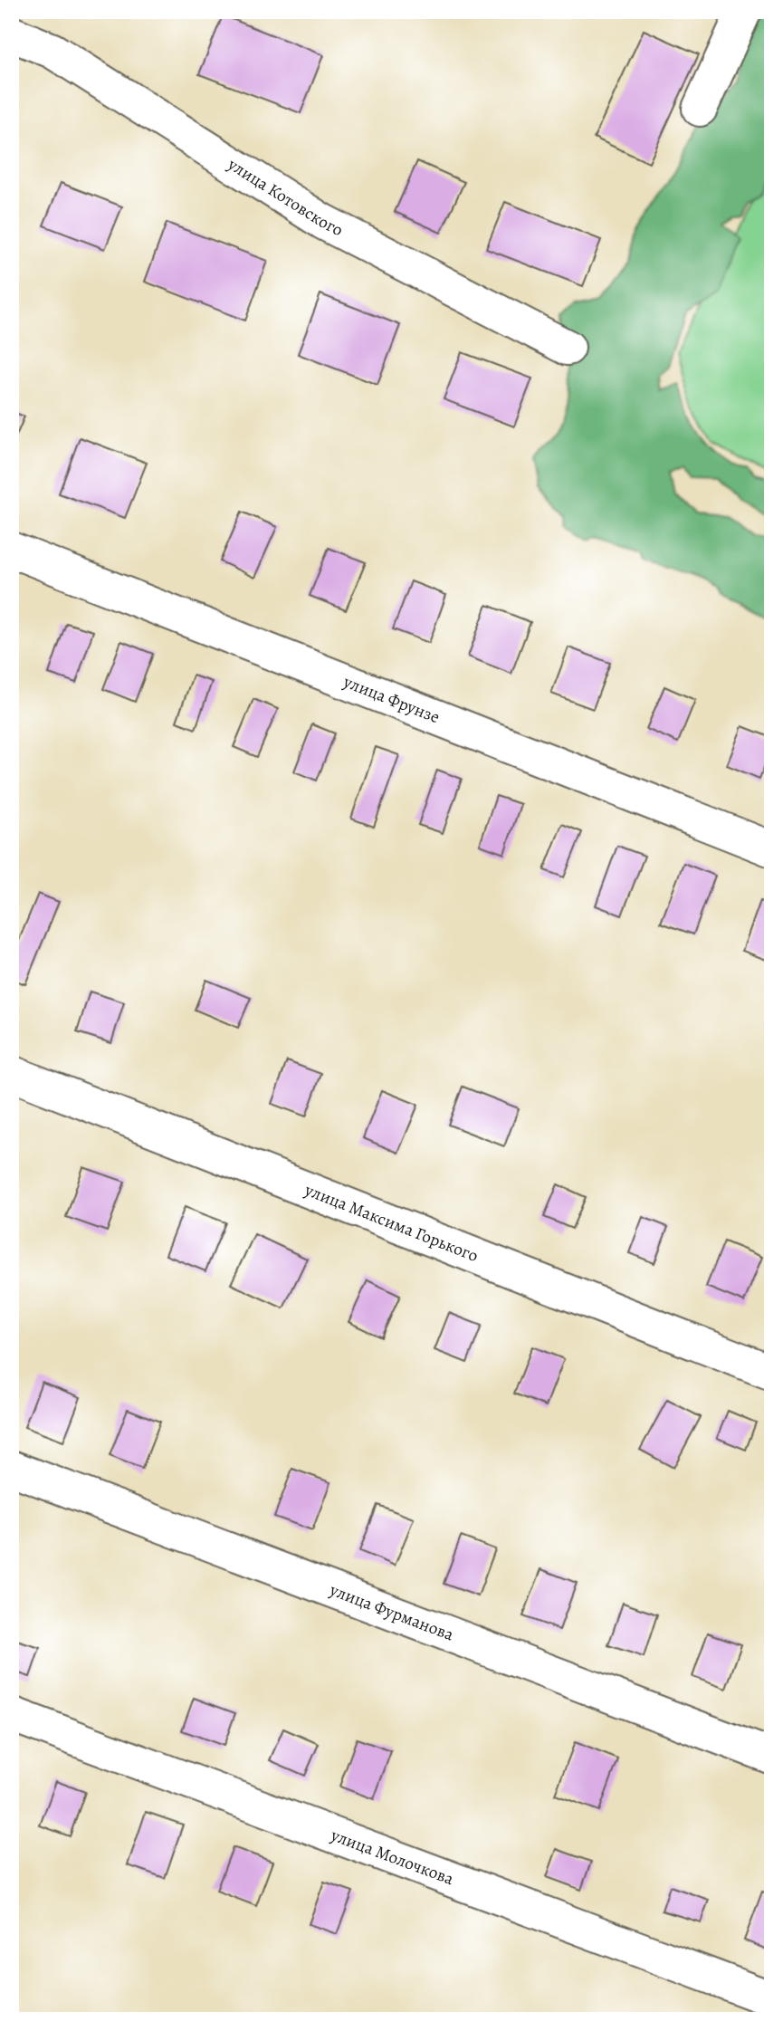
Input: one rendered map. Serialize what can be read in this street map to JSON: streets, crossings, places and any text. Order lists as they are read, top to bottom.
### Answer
{
  "streets": {
    "street": [
      "улица Котовского",
      "улица Фрунзе",
      "улица Максима Горького",
      "улица Фурманова",
      "улица Молочкова"
    ]
  }
}
